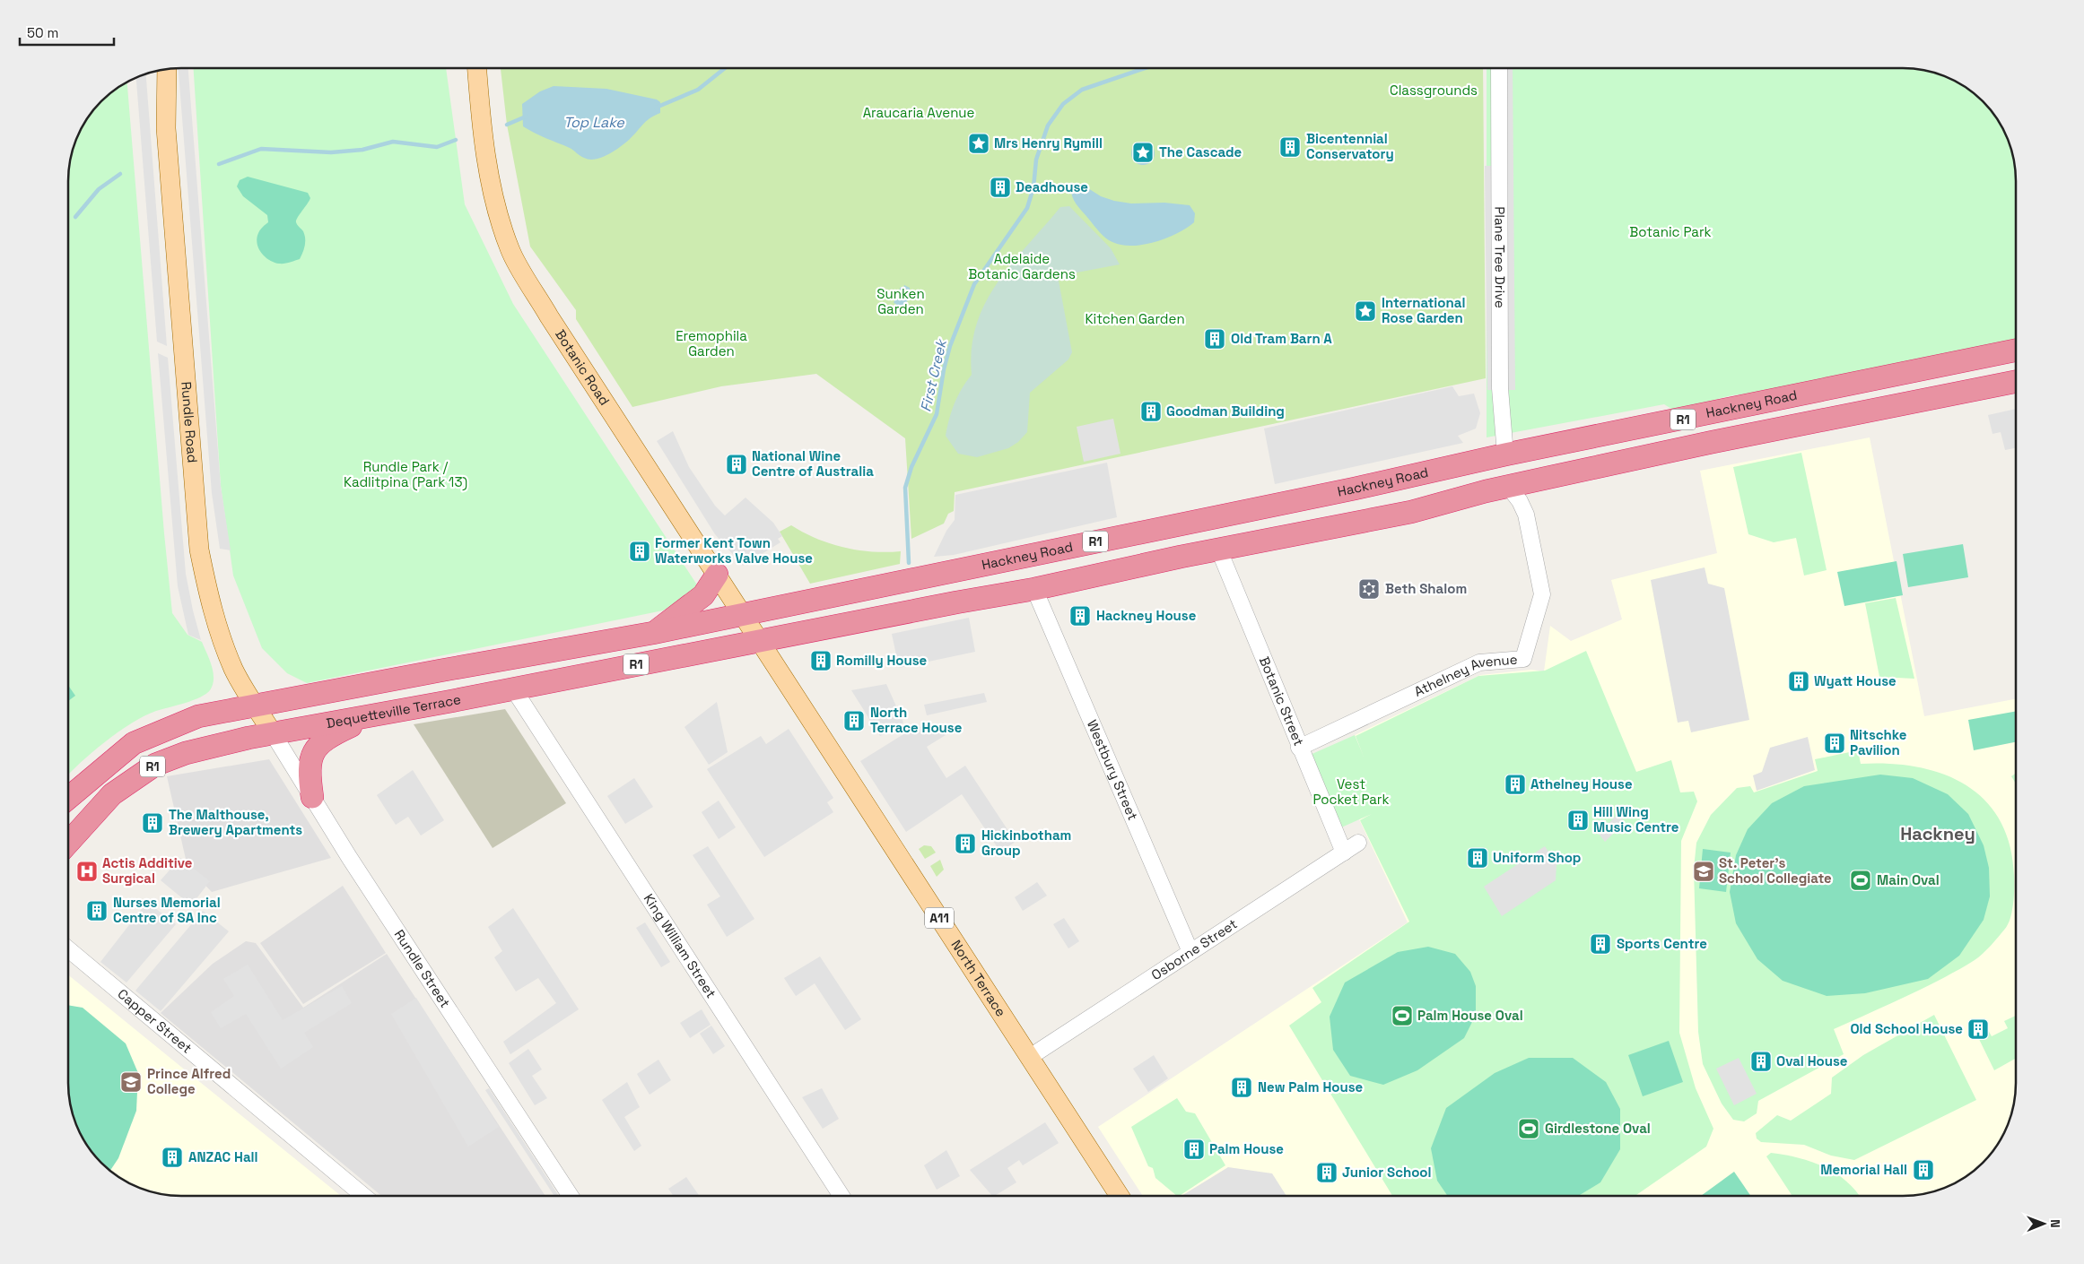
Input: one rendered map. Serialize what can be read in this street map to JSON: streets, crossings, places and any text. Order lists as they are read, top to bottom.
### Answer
{
  "streets": {
    "highway": ["Hackney Road", "R1", "Dequetteville Terrace"],
    "main road": [
      "Botanic Road",
      "Rundle Road",
      "A11",
      "North Terrace"
    ],
    "street": [
      "Plane Tree Drive",
      "Athelney Avenue",
      "Botanic Street",
      "Westbury Street",
      "King William Street",
      "Osborne Street",
      "Rundle Street",
      "Capper Street"
    ]
  },
  "crossings": [
    ["Plane Tree Drive", "Hackney Road"],
    ["Botanic Road", "Hackney Road"],
    ["Botanic Road", "R1"],
    ["Botanic Road", "A11"],
    ["Hackney Road", "R1"],
    ["Hackney Road", "Athelney Avenue"],
    ["Hackney Road", "Botanic Street"],
    ["Hackney Road", "Dequetteville Terrace"],
    ["Hackney Road", "Westbury Street"],
    ["Hackney Road", "A11"],
    ["Hackney Road", "North Terrace"],
    ["R1", "Rundle Road"],
    ["R1", "A11"],
    ["Rundle Road", "Dequetteville Terrace"],
    ["Rundle Road", "Rundle Street"],
    ["Athelney Avenue", "Botanic Street"],
    ["Botanic Street", "Osborne Street"],
    ["Dequetteville Terrace", "A11"],
    ["Dequetteville Terrace", "King William Street"],
    ["Dequetteville Terrace", "Rundle Street"],
    ["Dequetteville Terrace", "North Terrace"],
    ["Westbury Street", "Osborne Street"],
    ["A11", "North Terrace"],
    ["Osborne Street", "North Terrace"]
  ],
  "districts": ["Hackney"],
  "water": ["Top Lake", "First Creek"],
  "parks": [
    "Classgrounds",
    "Araucaria Avenue",
    "Botanic Park",
    "Adelaide Botanic Gardens",
    "Sunken Garden",
    "Kitchen Garden",
    "Eremophila Garden",
    "Rundle Park / Kadlitpina (Park 13)",
    "Vest Pocket Park"
  ],
  "places": {
    "place": ["Mrs Henry Rymill", "The Cascade", "International Rose Garden"],
    "building": [
      "Bicentennial Conservatory",
      "Deadhouse",
      "Old Tram Barn A",
      "Goodman Building",
      "National Wine Centre of Australia",
      "Former Kent Town Waterworks Valve House",
      "Hackney House",
      "Romilly House",
      "Wyatt House",
      "North Terrace House",
      "Nitschke Pavilion",
      "Athelney House",
      "Hill Wing Music Centre",
      "The Malthouse, Brewery Apartments",
      "Hickinbotham Group",
      "Uniform Shop",
      "Nurses Memorial Centre of SA Inc",
      "Sports Centre",
      "Old School House",
      "Oval House",
      "New Palm House",
      "Palm House",
      "ANZAC Hall",
      "Memorial Hall",
      "Junior School"
    ],
    "synagogue": ["Beth Shalom"],
    "hospital": ["Actis Additive Surgical"],
    "school or university": ["St. Peter's School Collegiate", "Prince Alfred College"],
    "sports": ["Main Oval", "Palm House Oval", "Girdlestone Oval"]
  },
  "scale_bar": "50 m",
  "north": "right"
}
